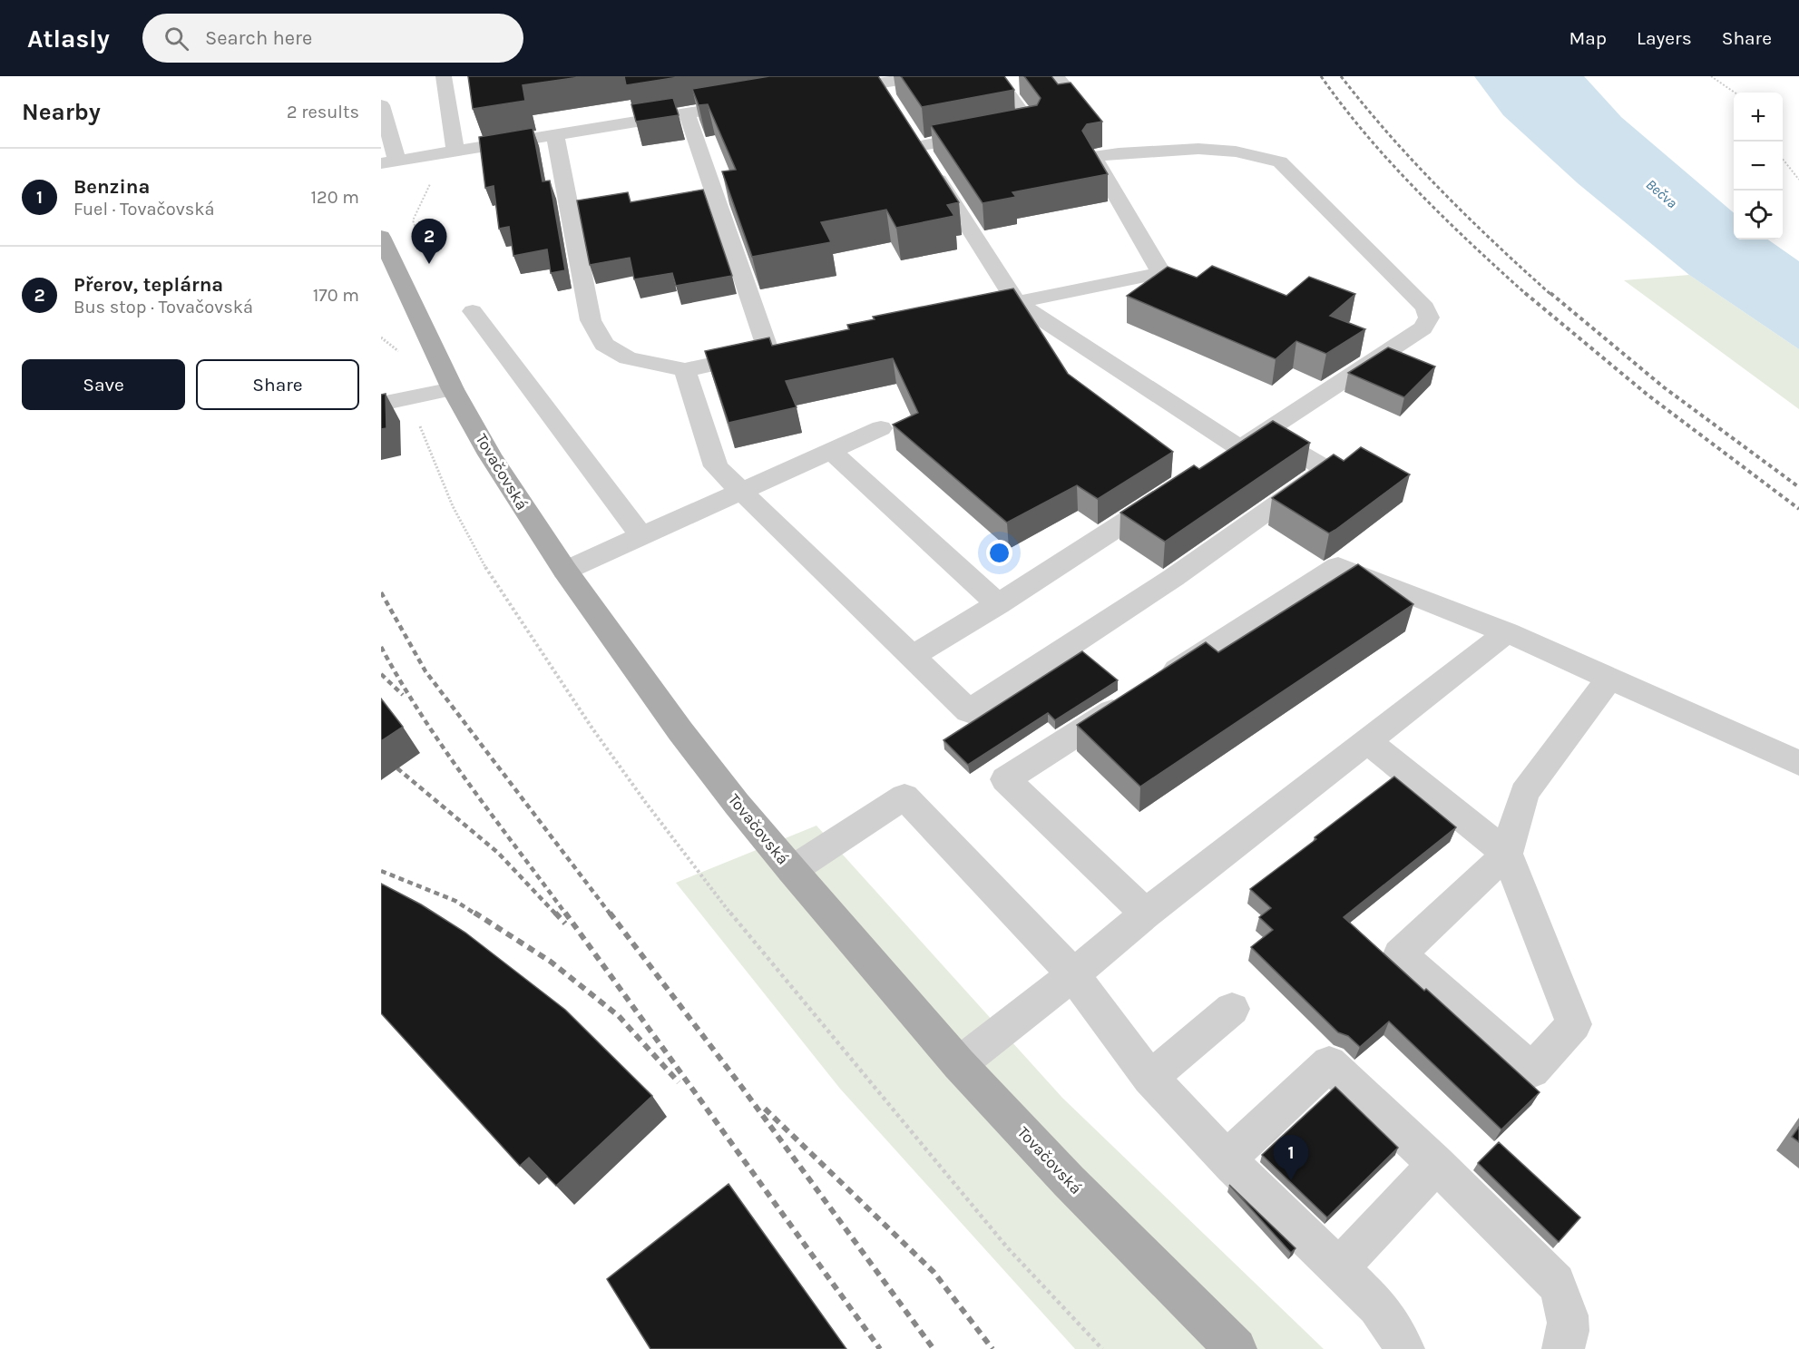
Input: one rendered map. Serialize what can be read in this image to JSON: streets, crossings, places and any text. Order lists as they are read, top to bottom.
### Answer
{
  "streets": {
    "main road": ["Tovačovská"]
  },
  "water": ["Bečva"],
  "page": {
    "header": "Atlasly",
    "search": "Search here",
    "nav": ["Map", "Layers", "Share"],
    "heading": ["Nearby", "2 results"],
    "map_buttons": ["+", "−"],
    "list": [
      {
        "mark": "1",
        "name": "Benzina",
        "note": "Fuel · Tovačovská",
        "value": "120 m"
      },
      {
        "mark": "2",
        "name": "Přerov, teplárna",
        "note": "Bus stop · Tovačovská",
        "value": "170 m"
      }
    ],
    "pins": ["2", "1"],
    "buttons": ["Save", "Share"]
  }
}
